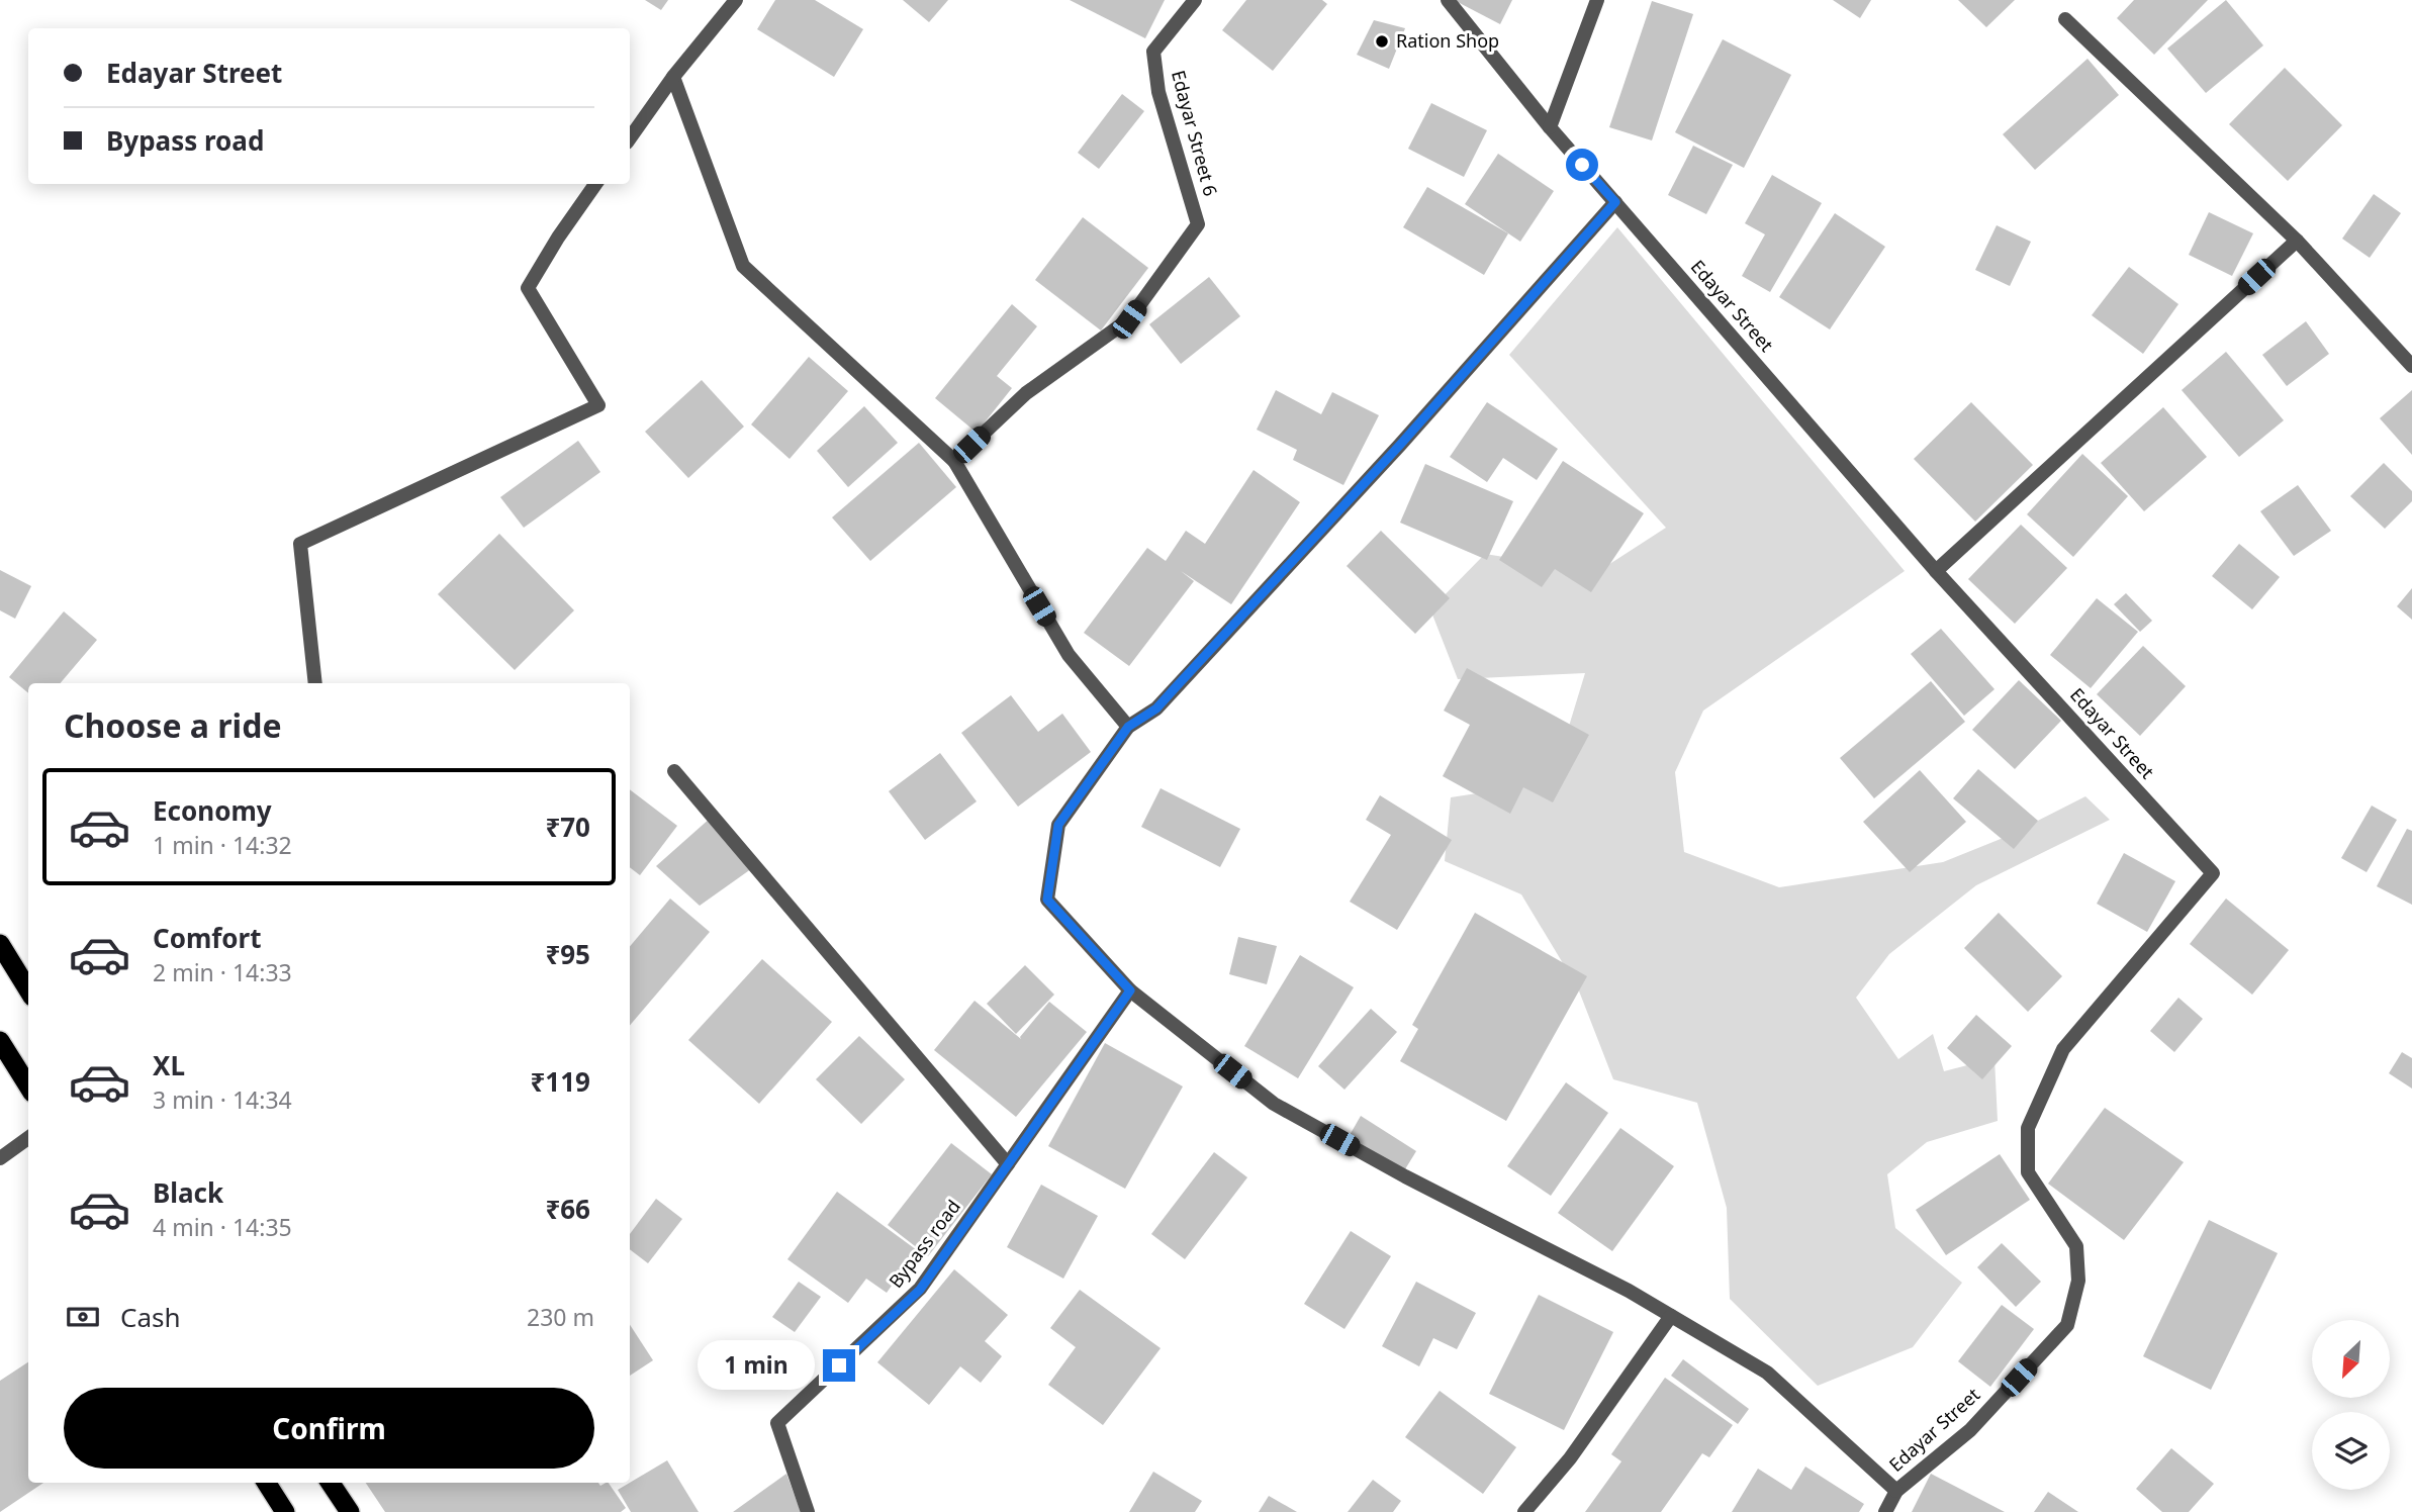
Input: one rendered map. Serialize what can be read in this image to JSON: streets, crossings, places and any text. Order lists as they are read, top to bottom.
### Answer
{
  "streets": {
    "street": ["Edayar Street 6", "Edayar Street", "Bypass road"]
  },
  "places": ["Ration Shop"],
  "north": "bottom left",
  "page": {
    "banner": ["Edayar Street", "Bypass road"],
    "heading": "Choose a ride",
    "list": [
      {
        "name": "Economy",
        "note": "1 min · 14:32",
        "value": "₹70"
      },
      {
        "name": "Comfort",
        "note": "2 min · 14:33",
        "value": "₹95"
      },
      {
        "name": "XL",
        "note": "3 min · 14:34",
        "value": "₹119"
      },
      {
        "name": "Black",
        "note": "4 min · 14:35",
        "value": "₹66"
      }
    ],
    "pay": ["Cash", "230 m"],
    "bubble": "1 min",
    "buttons": "Confirm"
  }
}
